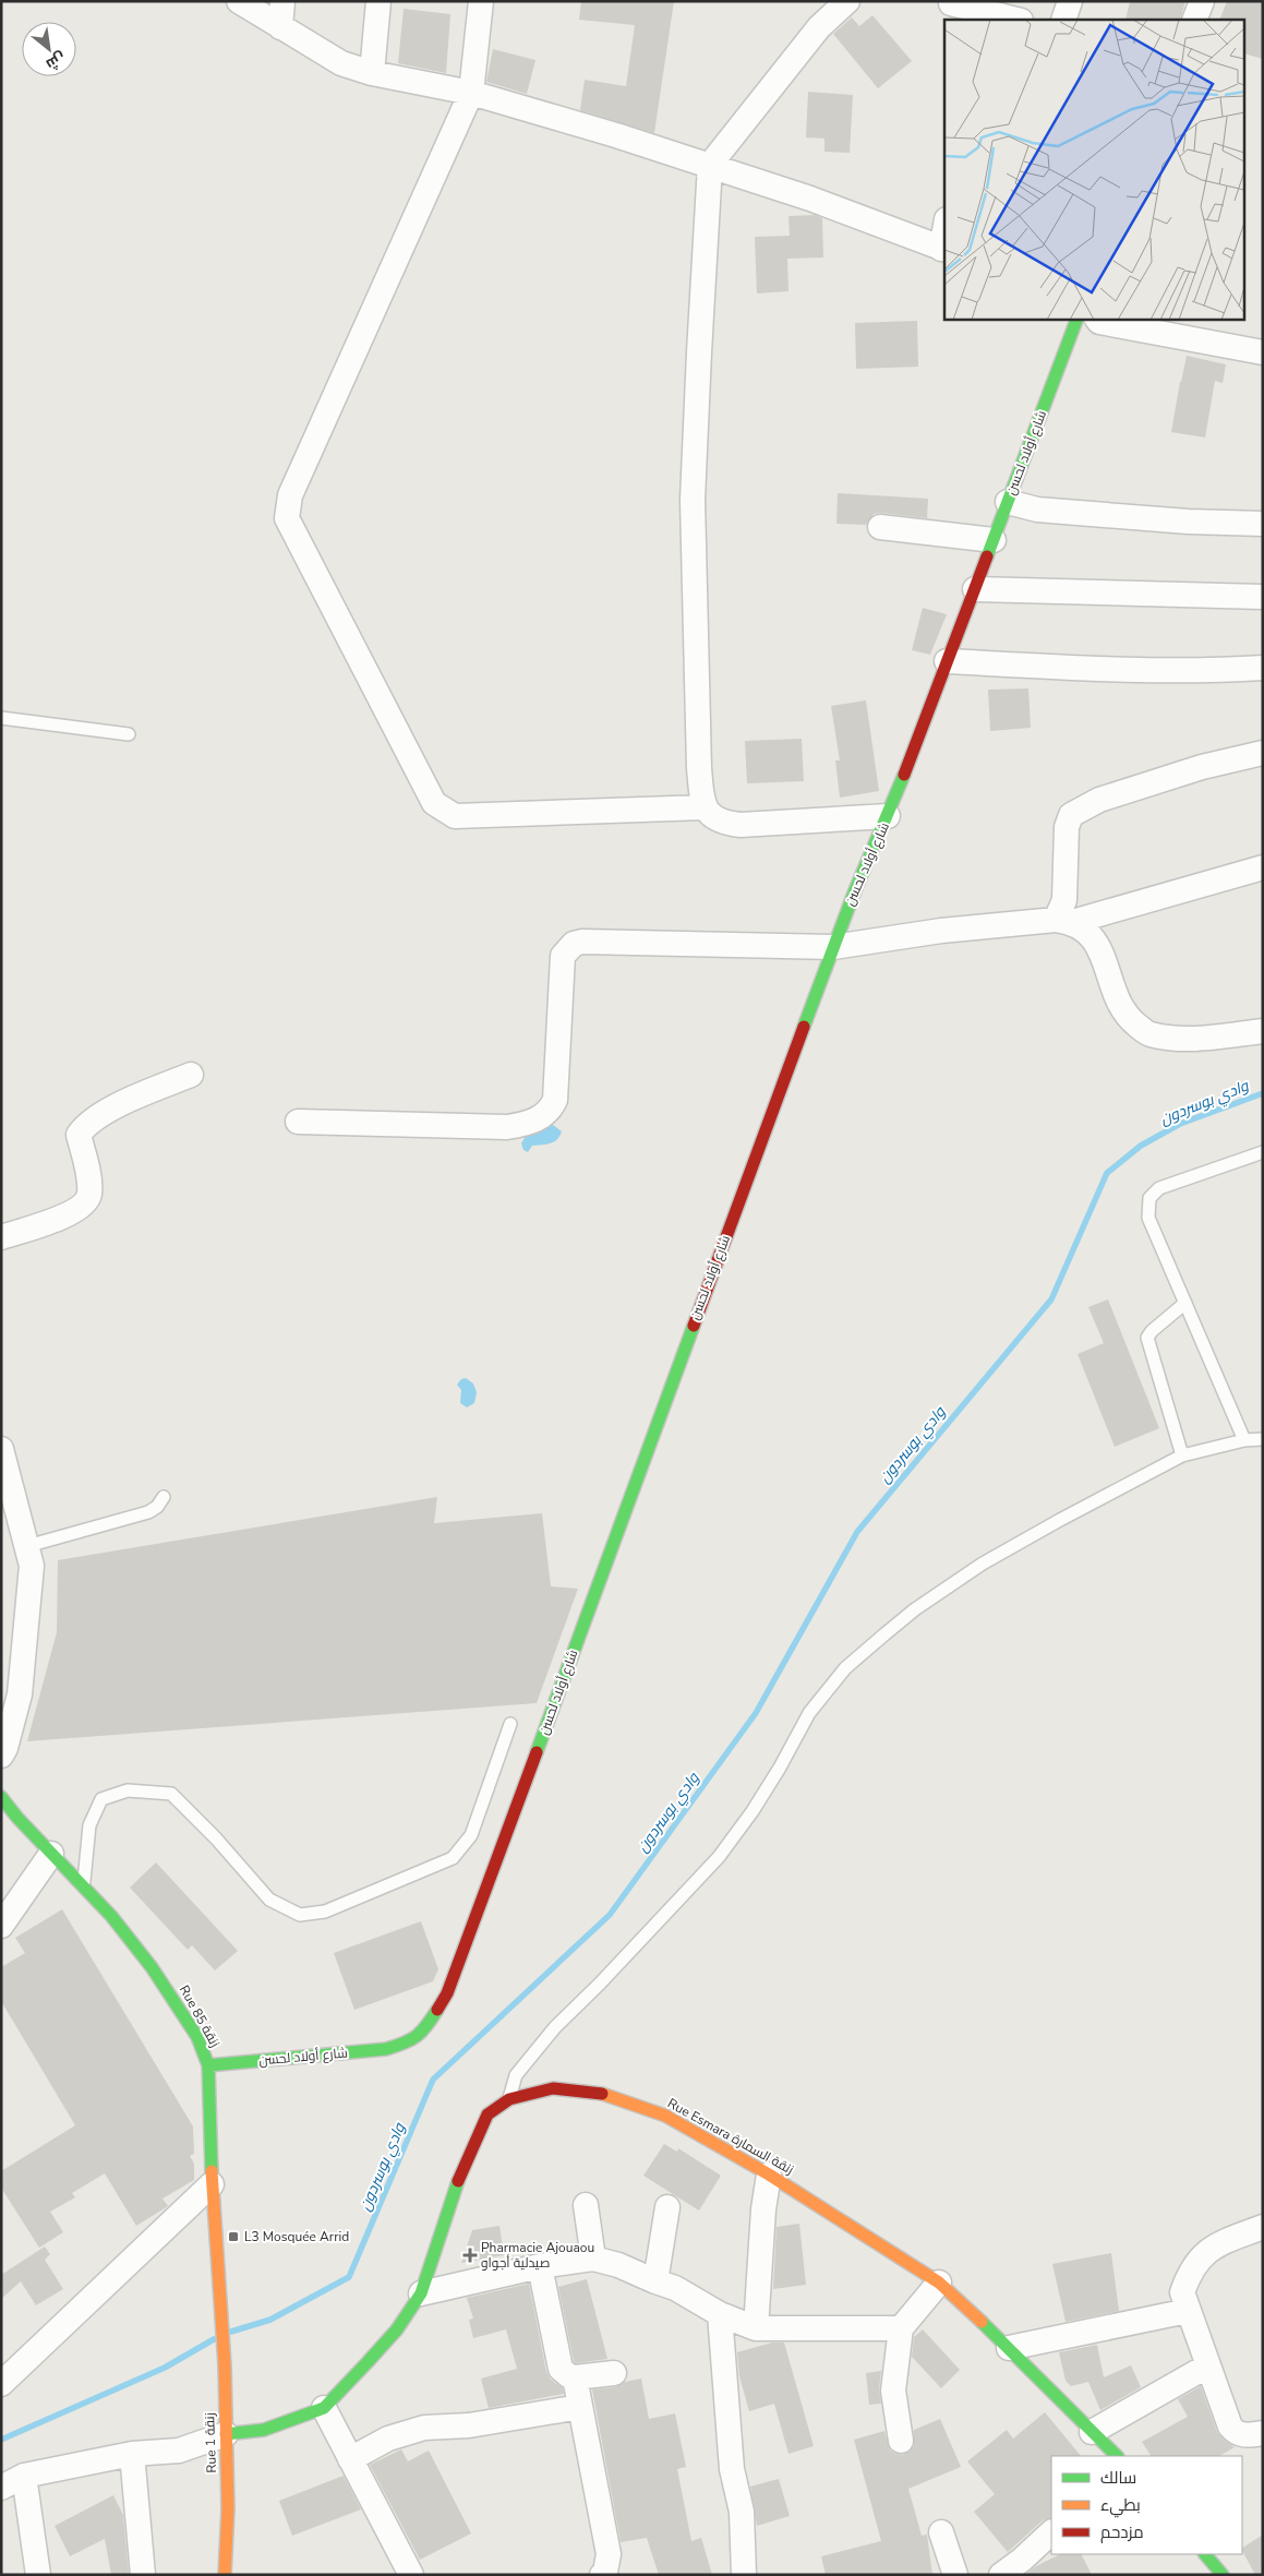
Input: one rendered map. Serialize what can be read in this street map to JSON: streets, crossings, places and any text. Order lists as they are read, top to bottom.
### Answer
{
  "streets": {
    "street": [
      "شارع أولاد لحسن",
      "Rue 85 زنقة",
      "Rue Esmara زنقة السمارة",
      "Rue زنقة 1"
    ]
  },
  "crossings": [
    ["شارع أولاد لحسن", "Rue 85 زنقة"],
    ["Rue 85 زنقة", "Rue زنقة 1"],
    ["Rue Esmara زنقة السمارة", "Rue زنقة 1"]
  ],
  "water": ["وادي بوسردون"],
  "places": {
    "transit": ["L3 Mosquée Arrid"],
    "health": ["Pharmacie Ajouaou صيدلية أجواو"]
  },
  "legend": ["سالك", "بطيء", "مزدحم"],
  "north": "bottom right"
}
